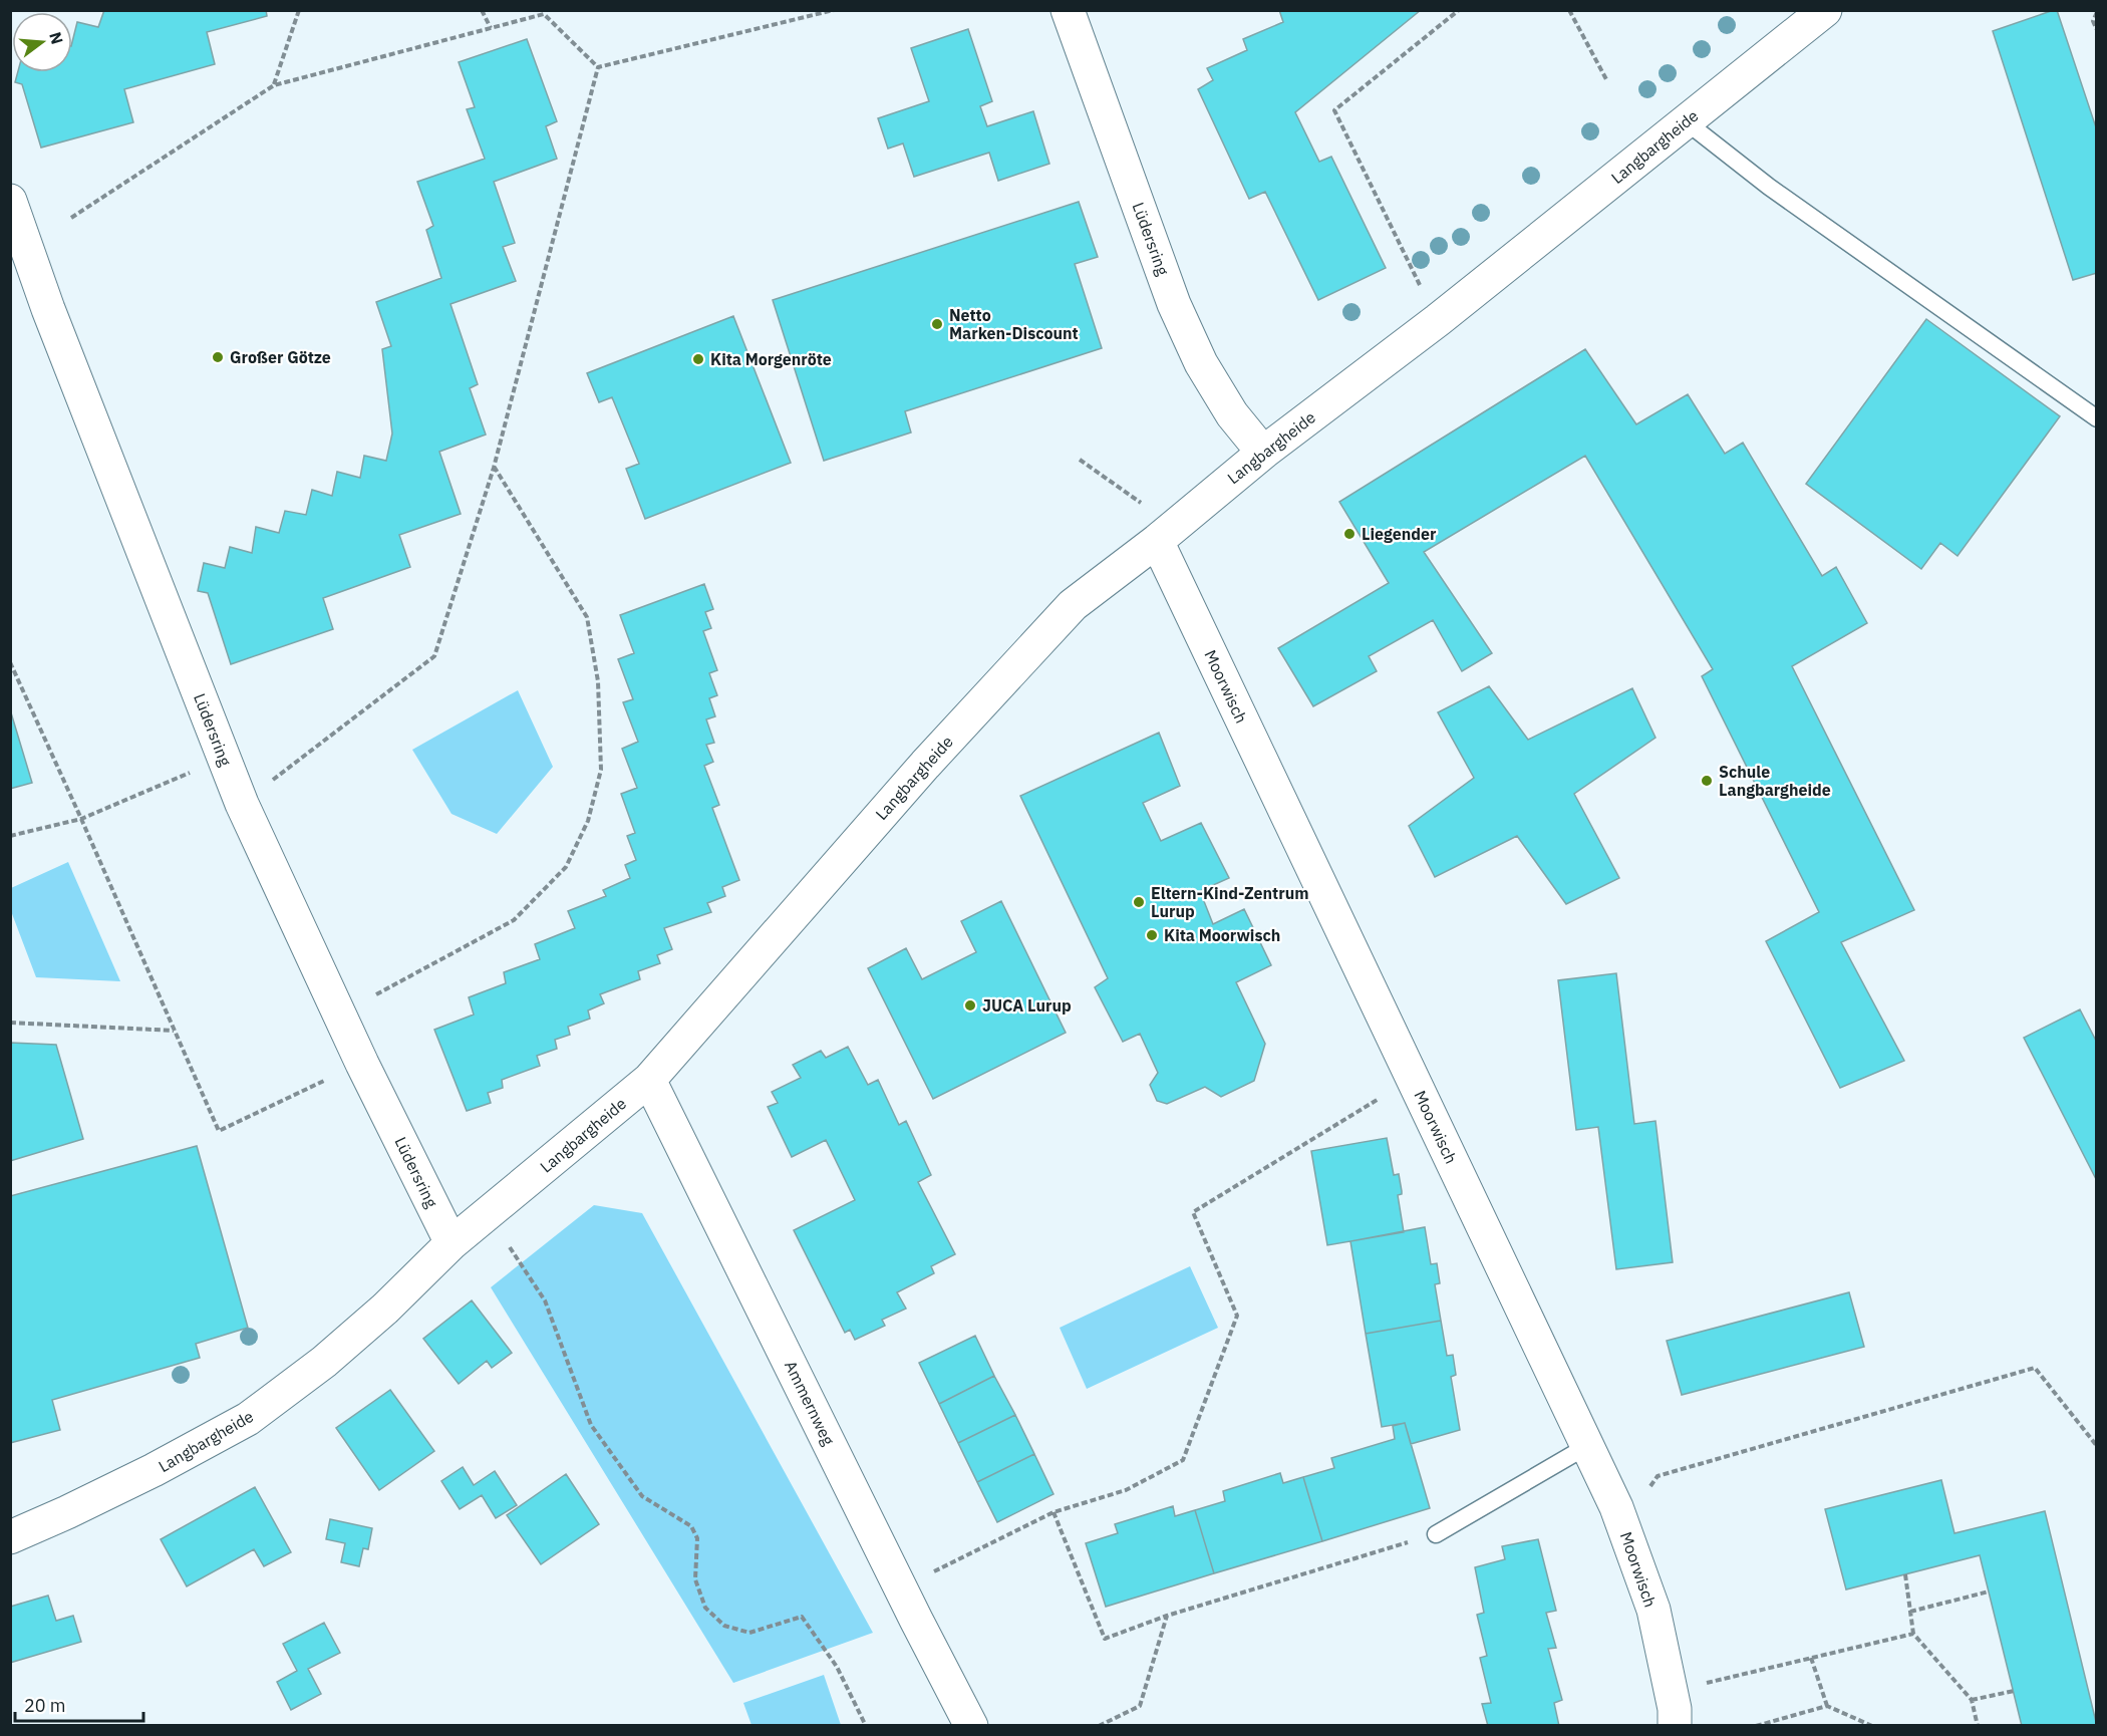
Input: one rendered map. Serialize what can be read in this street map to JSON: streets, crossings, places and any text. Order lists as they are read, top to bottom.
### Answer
{
  "streets": {
    "street": [
      "Langbargheide",
      "Lüdersring",
      "Moorwisch",
      "Ammernweg"
    ]
  },
  "crossings": [
    ["Langbargheide", "Lüdersring"],
    ["Langbargheide", "Moorwisch"],
    ["Langbargheide", "Ammernweg"]
  ],
  "places": [
    "Netto Marken-Discount",
    "Großer Götze",
    "Kita Morgenröte",
    "Liegender",
    "Schule Langbargheide",
    "Eltern-Kind-Zentrum Lurup",
    "Kita Moorwisch",
    "JUCA Lurup"
  ],
  "scale_bar": "20 m",
  "north": "right"
}
